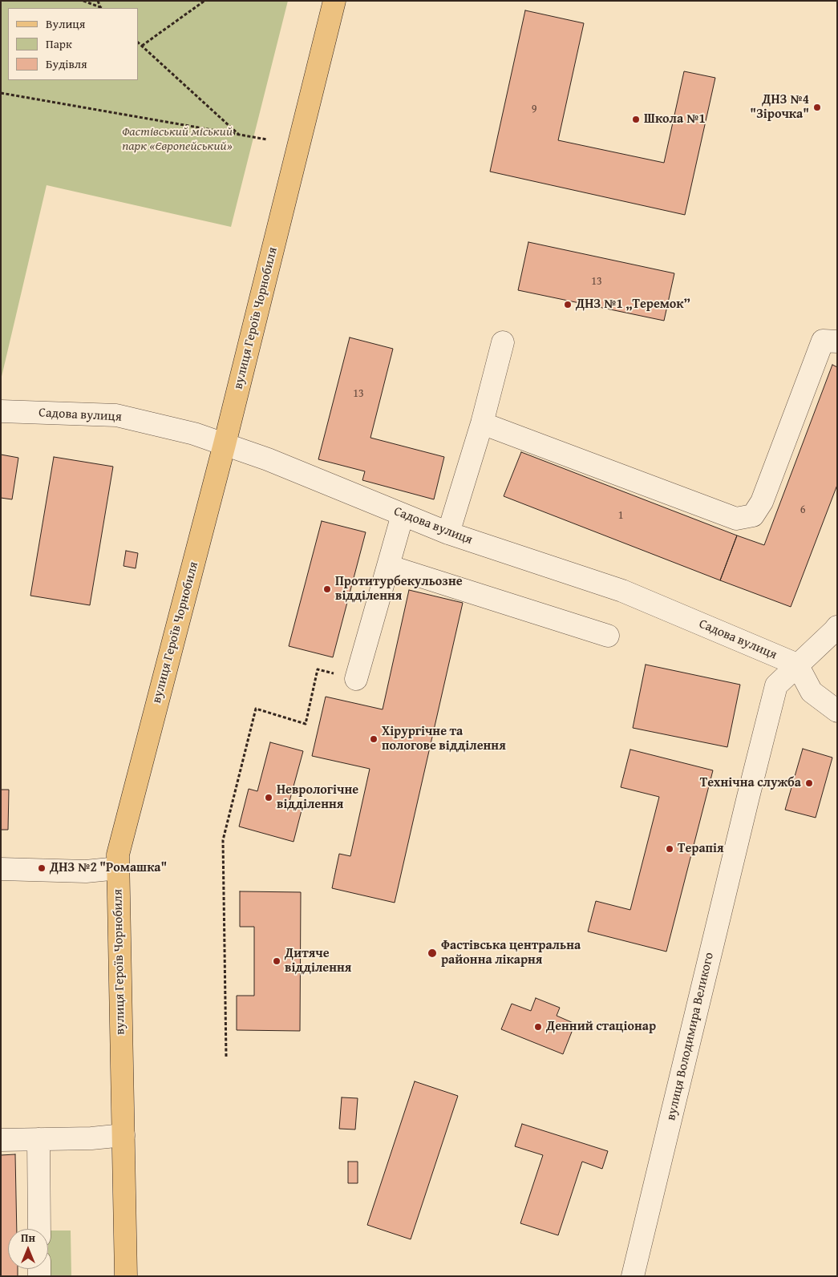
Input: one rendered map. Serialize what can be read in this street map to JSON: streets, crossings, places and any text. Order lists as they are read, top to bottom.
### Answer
{
  "streets": {
    "main road": ["вулиця Героїв Чорнобиля"],
    "street": ["Садова вулиця", "вулиця Володимира Великого"]
  },
  "crossings": [
    ["вулиця Героїв Чорнобиля", "Садова вулиця"],
    ["Садова вулиця", "вулиця Володимира Великого"]
  ],
  "parks": ["Фастівський міський парк «Європейський»"],
  "places": [
    "ДНЗ №4 \"Зірочка\"",
    "Школа №1",
    "ДНЗ №1 „Теремок”",
    "Протитурбекульозне відділення",
    "Хірургічне та пологове відділення",
    "Технічна служба",
    "Неврологічне відділення",
    "Терапія",
    "ДНЗ №2 \"Ромашка\"",
    "Фастівська центральна районна лікарня",
    "Дитяче відділення",
    "Денний стаціонар"
  ],
  "house_numbers": [
    "9",
    "13",
    "13",
    "6",
    "1"
  ],
  "legend": ["Вулиця", "Парк", "Будівля"],
  "north": "top"
}
